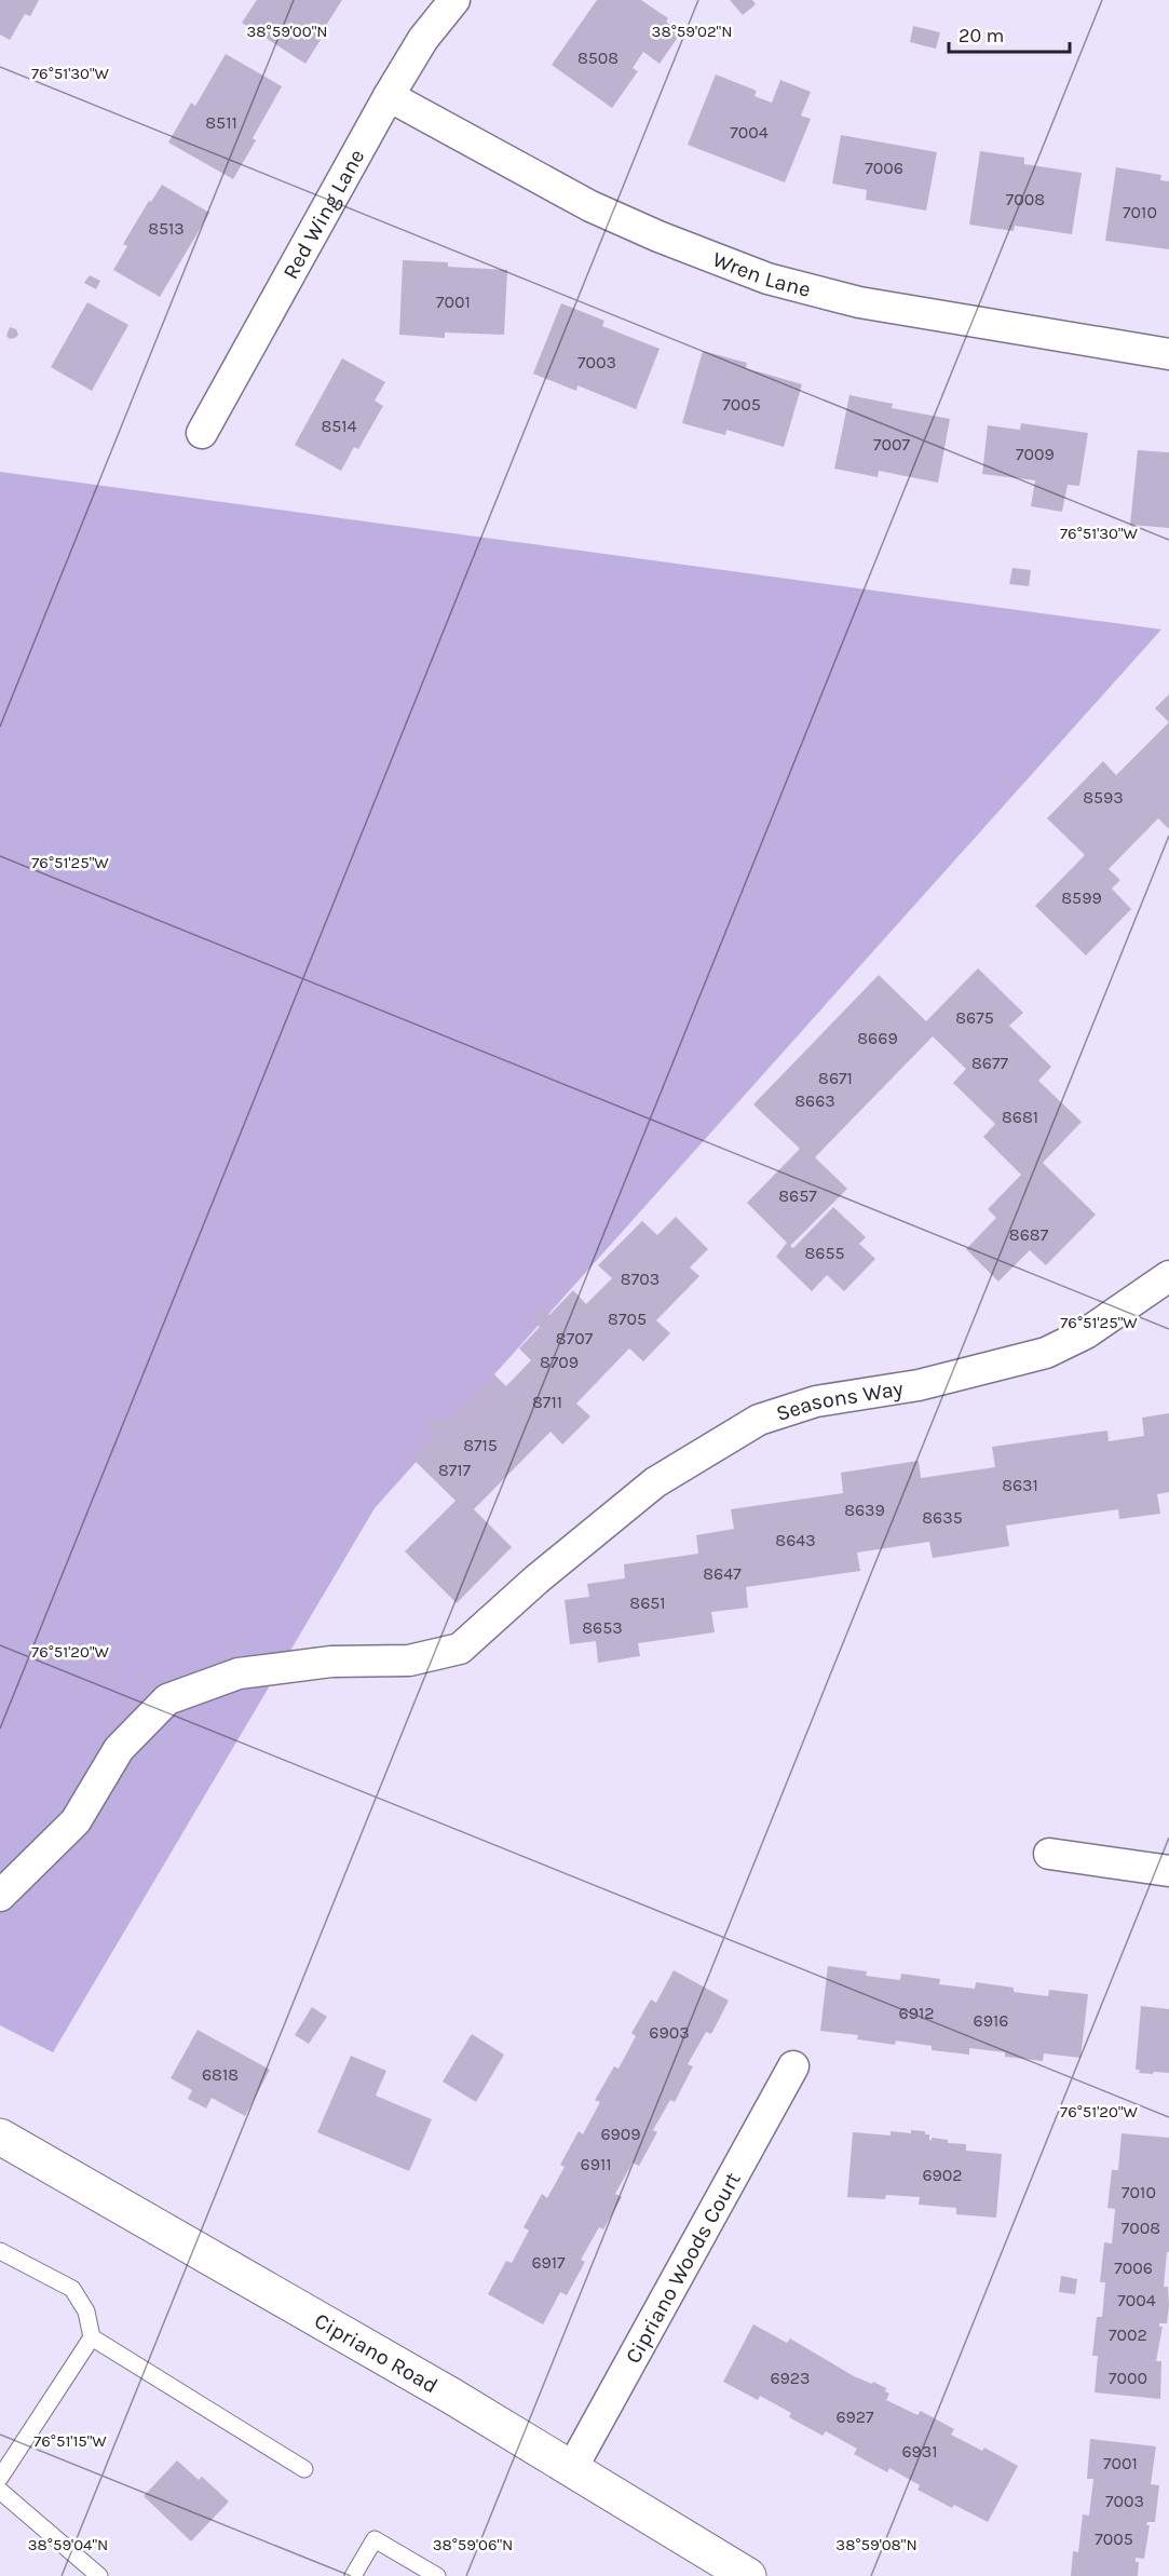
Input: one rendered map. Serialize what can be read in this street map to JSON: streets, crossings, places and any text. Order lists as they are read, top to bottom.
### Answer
{
  "streets": {
    "street": [
      "Red Wing Lane",
      "Wren Lane",
      "Seasons Way",
      "Cipriano Woods Court",
      "Cipriano Road"
    ]
  },
  "crossings": [
    ["Red Wing Lane", "Wren Lane"],
    ["Cipriano Woods Court", "Cipriano Road"]
  ],
  "house_numbers": [
    "8508",
    "8511",
    "7004",
    "7006",
    "7008",
    "7010",
    "8513",
    "7001",
    "7003",
    "7005",
    "8514",
    "7007",
    "7009",
    "8593",
    "8599",
    "8675",
    "8669",
    "8677",
    "8671",
    "8663",
    "8681",
    "8657",
    "8687",
    "8655",
    "8703",
    "8705",
    "8707",
    "8709",
    "8711",
    "8715",
    "8717",
    "8631",
    "8639",
    "8635",
    "8643",
    "8647",
    "8651",
    "8653",
    "6912",
    "6916",
    "6903",
    "6818",
    "6909",
    "6911",
    "6902",
    "7010",
    "7008",
    "6917",
    "7006",
    "7004",
    "7002",
    "6923",
    "7000",
    "6927",
    "6931",
    "7001",
    "7003",
    "7005"
  ],
  "scale_bar": "20 m",
  "coordinates": [
    "38°59'00\"N",
    "38°59'02\"N",
    "76°51'30\"W",
    "76°51'25\"W",
    "76°51'20\"W",
    "76°51'15\"W",
    "38°59'04\"N",
    "38°59'06\"N",
    "38°59'08\"N"
  ]
}
